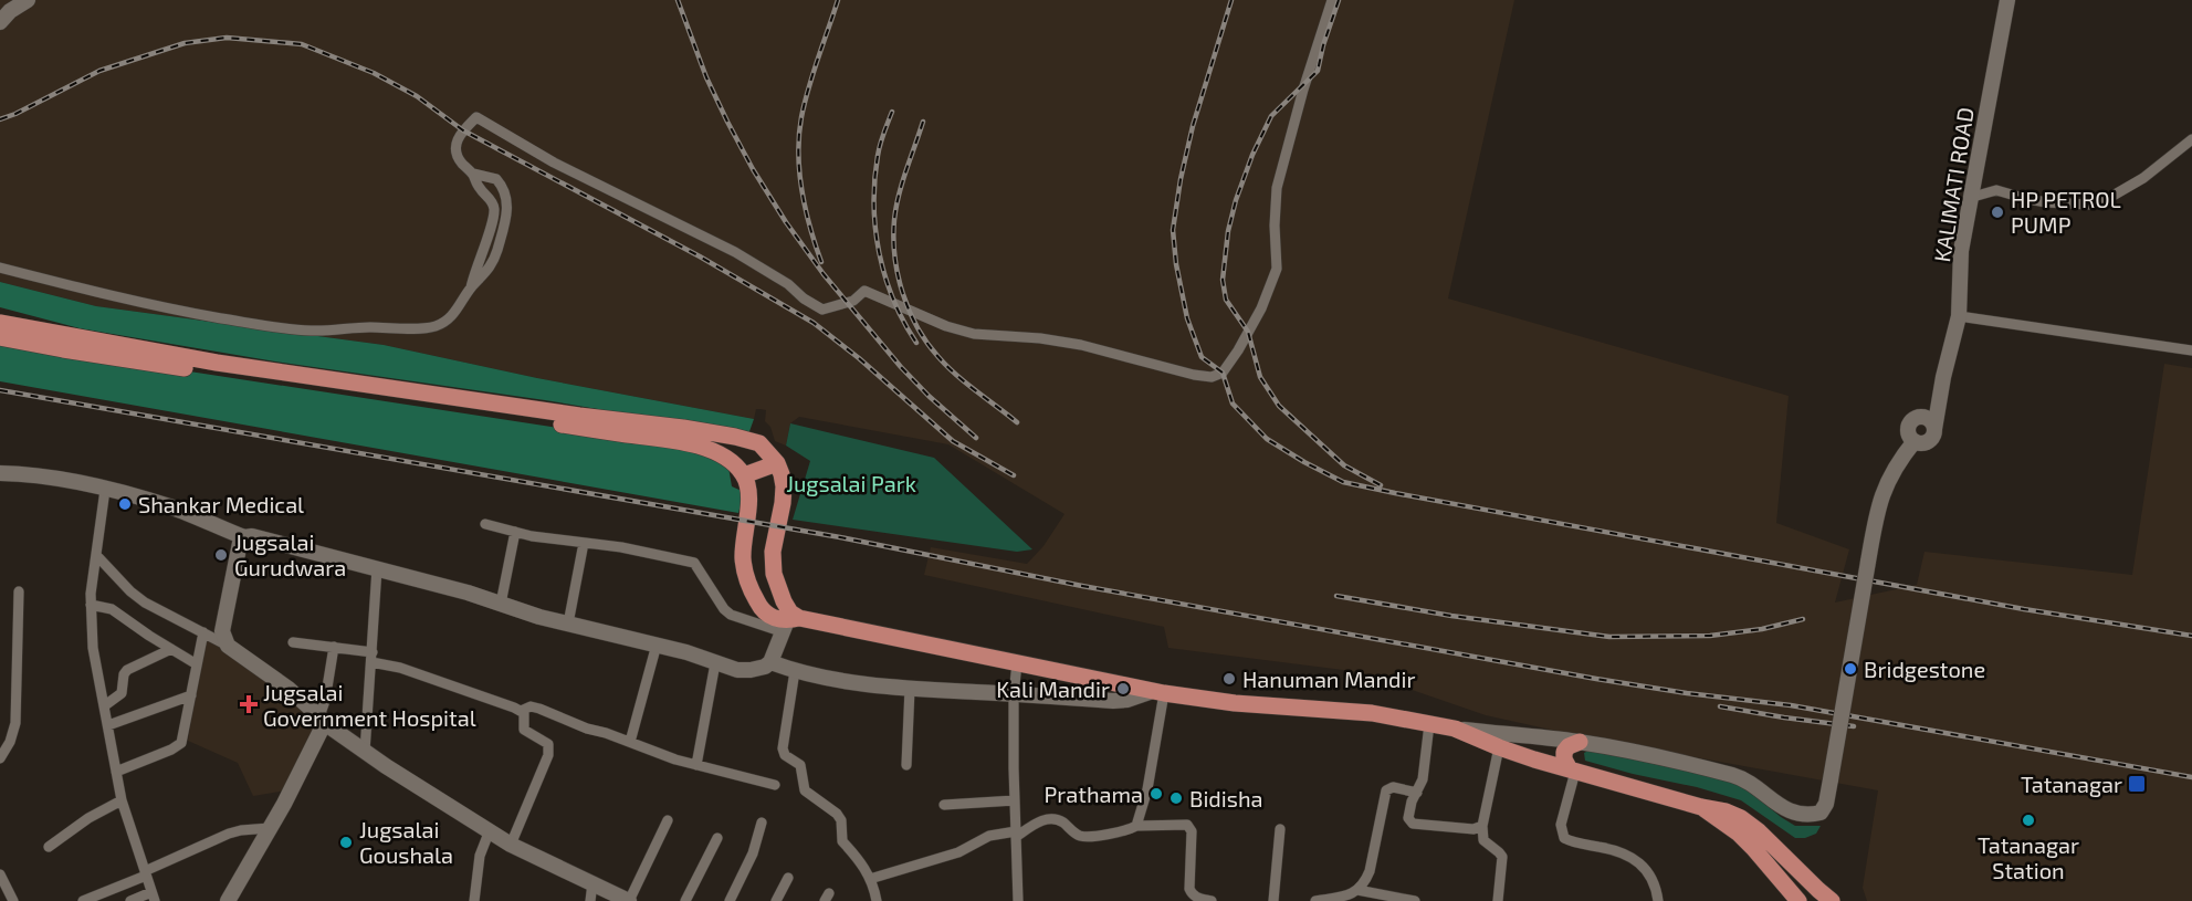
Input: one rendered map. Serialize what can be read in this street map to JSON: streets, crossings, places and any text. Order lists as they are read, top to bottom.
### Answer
{
  "streets": {
    "street": ["KALIMATI ROAD"]
  },
  "parks": ["Jugsalai Park"],
  "places": {
    "other": [
      "HP PETROL PUMP",
      "Shankar Medical",
      "Jugsalai Gurudwara",
      "Bridgestone",
      "Hanuman Mandir",
      "Kali Mandir",
      "Prathama",
      "Bidisha",
      "Tatanagar Station",
      "Jugsalai Goushala"
    ],
    "health": ["Jugsalai Government Hospital"],
    "transit": ["Tatanagar"]
  }
}
